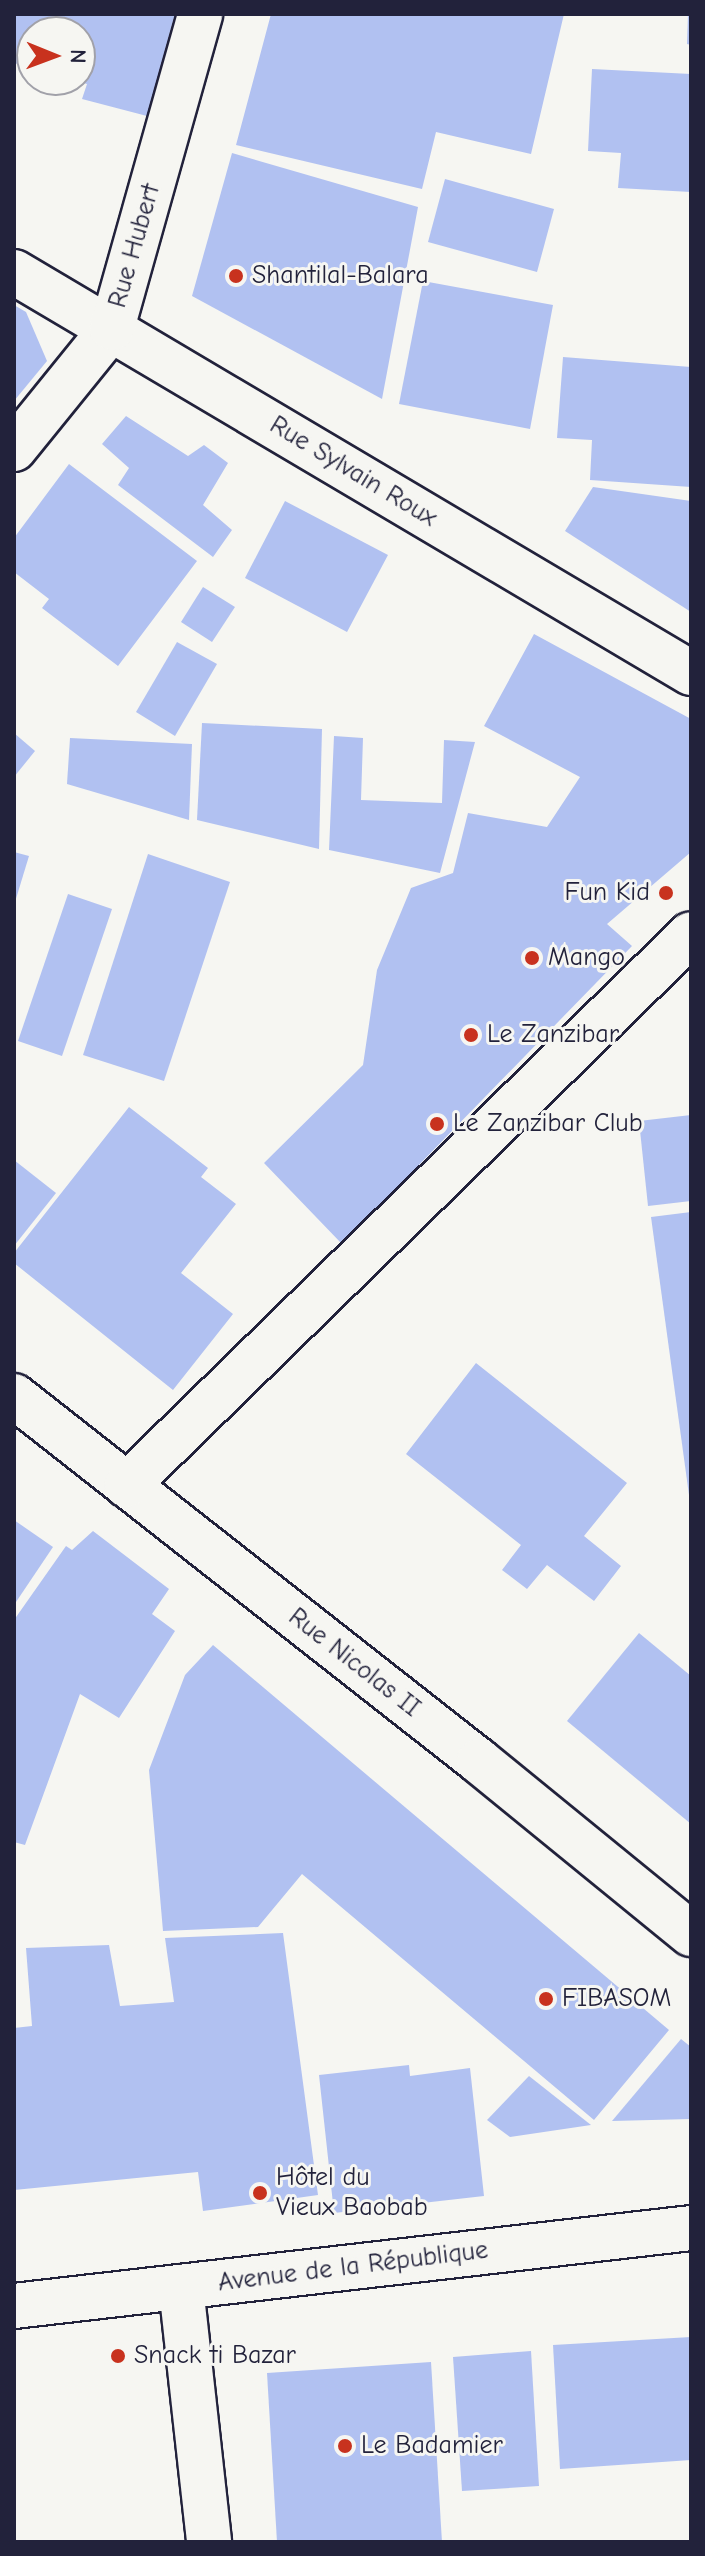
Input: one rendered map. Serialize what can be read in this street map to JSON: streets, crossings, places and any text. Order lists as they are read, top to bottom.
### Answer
{
  "streets": {
    "street": [
      "Rue Hubert",
      "Rue Sylvain Roux",
      "Rue Nicolas II",
      "Avenue de la République"
    ]
  },
  "crossings": [
    ["Rue Hubert", "Rue Sylvain Roux"]
  ],
  "places": [
    "Shantilal-Balara",
    "Fun Kid",
    "Mango",
    "Le Zanzibar",
    "Le Zanzibar Club",
    "FIBASOM",
    "Hôtel du Vieux Baobab",
    "Snack ti Bazar",
    "Le Badamier"
  ],
  "north": "right"
}
